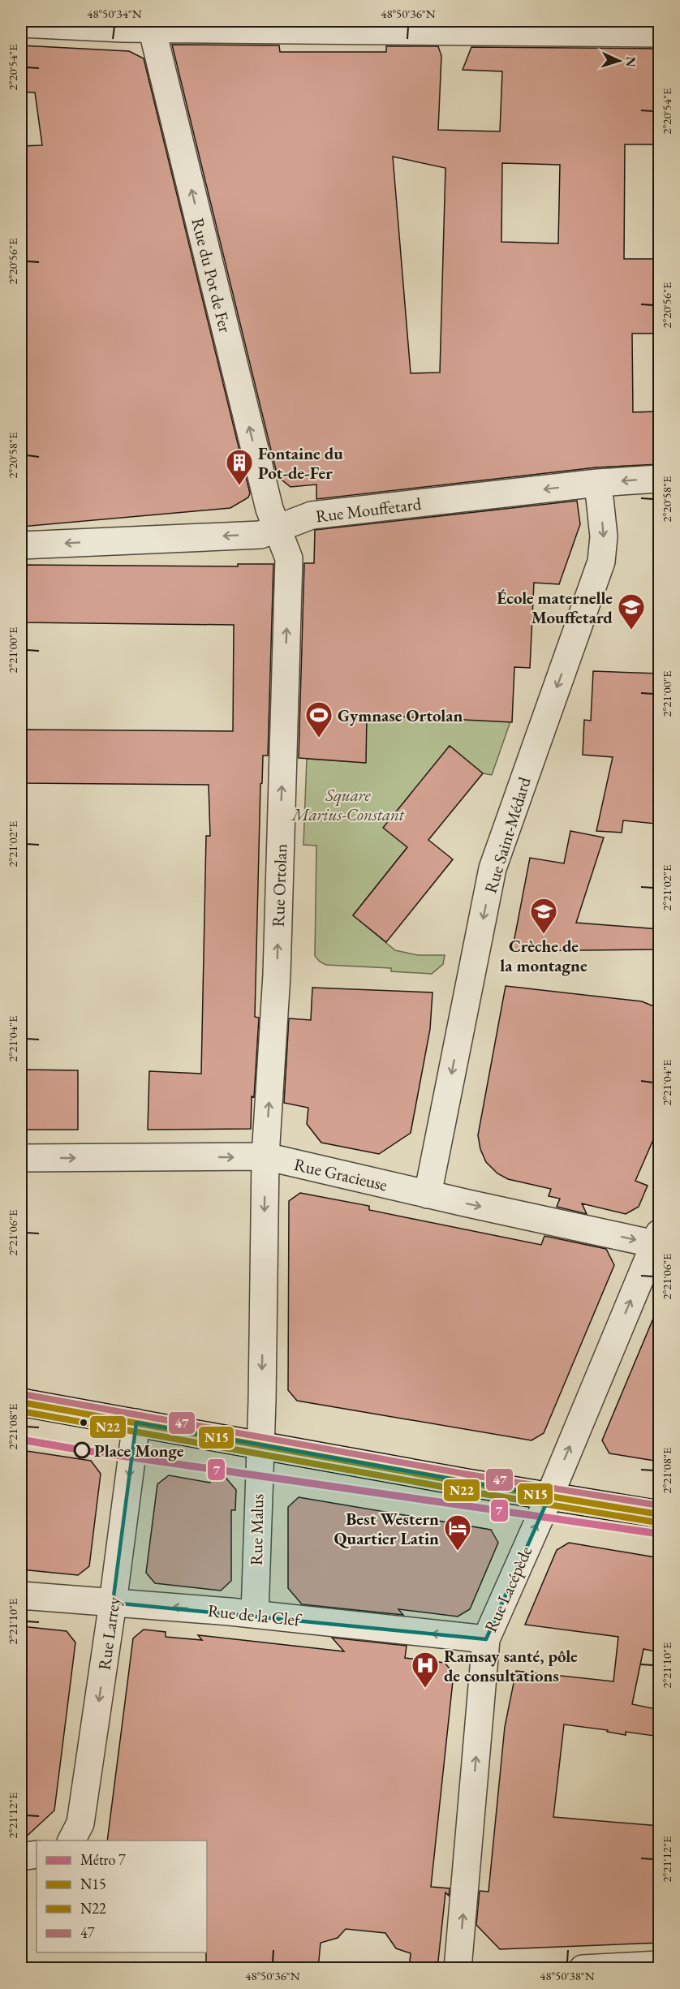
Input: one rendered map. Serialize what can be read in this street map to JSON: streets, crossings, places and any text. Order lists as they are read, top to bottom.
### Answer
{
  "streets": {
    "street": [
      "Rue du Pot de Fer",
      "Rue Mouffetard",
      "Rue Saint-Médard",
      "Rue Ortolan",
      "Rue Gracieuse",
      "Rue Malus",
      "Rue Lacépède",
      "Rue de la Clef",
      "Rue Larrey"
    ]
  },
  "crossings": [
    ["Rue du Pot de Fer", "Rue Mouffetard"],
    ["Rue du Pot de Fer", "Rue Ortolan"],
    ["Rue Mouffetard", "Rue Saint-Médard"],
    ["Rue Mouffetard", "Rue Ortolan"],
    ["Rue Saint-Médard", "Rue Gracieuse"],
    ["Rue Ortolan", "Rue Gracieuse"],
    ["Rue Gracieuse", "Rue Lacépède"],
    ["Rue Malus", "Rue de la Clef"],
    ["Rue Lacépède", "Rue de la Clef"],
    ["Rue de la Clef", "Rue Larrey"]
  ],
  "one_way": [
    "Rue du Pot de Fer",
    "Rue Mouffetard",
    "Rue Saint-Médard",
    "Rue Ortolan",
    "Rue Gracieuse",
    "Rue Lacépède",
    "Rue Larrey"
  ],
  "parks": ["Square Marius-Constant"],
  "places": {
    "building": ["Fontaine du Pot-de-Fer"],
    "school or university": ["École maternelle Mouffetard", "Crèche de la montagne"],
    "sports": ["Gymnase Ortolan"],
    "other": ["Place Monge"],
    "hotel": ["Best Western Quartier Latin"],
    "hospital": ["Ramsay santé, pôle de consultations"]
  },
  "lines": [
    "transit line 47",
    "transit line N15",
    "transit line N22",
    "metro line 7"
  ],
  "legend": [
    "Métro 7",
    "N15",
    "N22",
    "47"
  ],
  "north": "right",
  "coordinates": [
    "48°50'34\"N",
    "48°50'36\"N",
    "2°20'54\"E",
    "2°20'56\"E",
    "2°20'58\"E",
    "2°21'00\"E",
    "2°21'02\"E",
    "2°21'04\"E",
    "2°21'06\"E",
    "2°21'08\"E",
    "2°21'10\"E",
    "2°21'12\"E",
    "48°50'38\"N"
  ]
}
